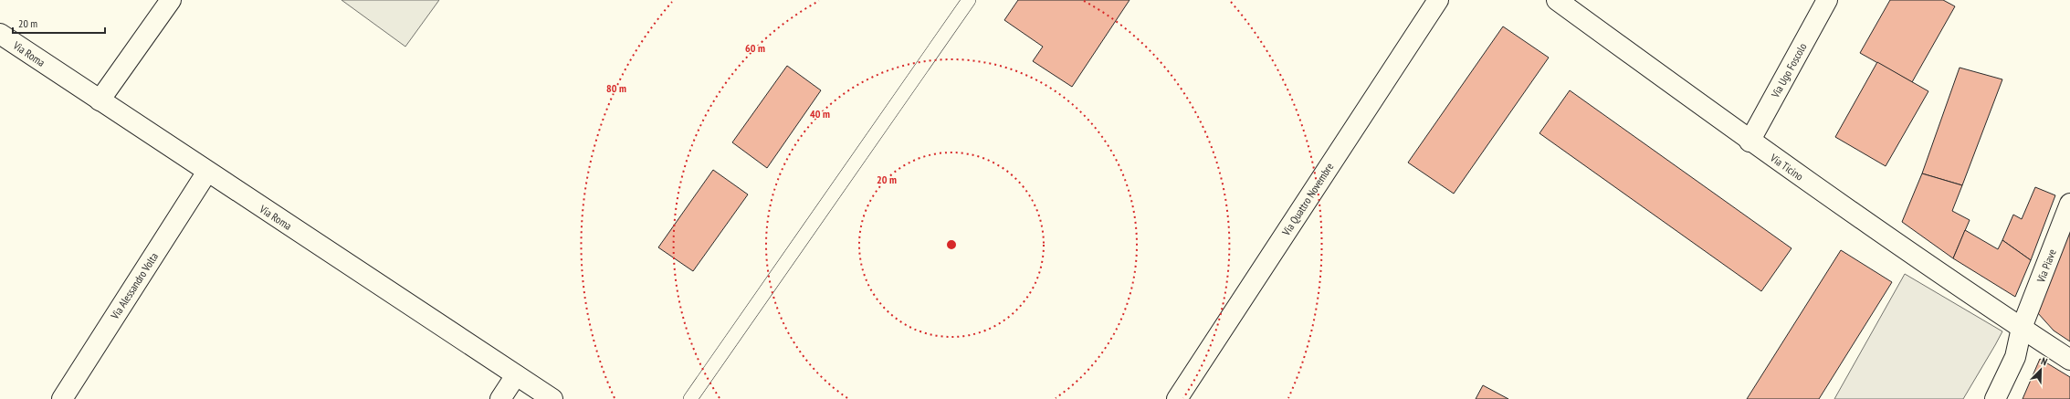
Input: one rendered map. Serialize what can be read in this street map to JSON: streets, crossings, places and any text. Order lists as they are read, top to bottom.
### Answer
{
  "streets": {
    "street": [
      "Via Roma",
      "Via Ugo Foscolo",
      "Via Ticino",
      "Via Quattro Novembre",
      "Via Piave",
      "Via Alessandro Volta"
    ]
  },
  "crossings": [
    ["Via Roma", "Via Alessandro Volta"],
    ["Via Ugo Foscolo", "Via Ticino"],
    ["Via Ticino", "Via Piave"]
  ],
  "scale_bar": "20 m",
  "north": "top right",
  "rings": [
    "60 m",
    "80 m",
    "40 m",
    "20 m"
  ]
}
